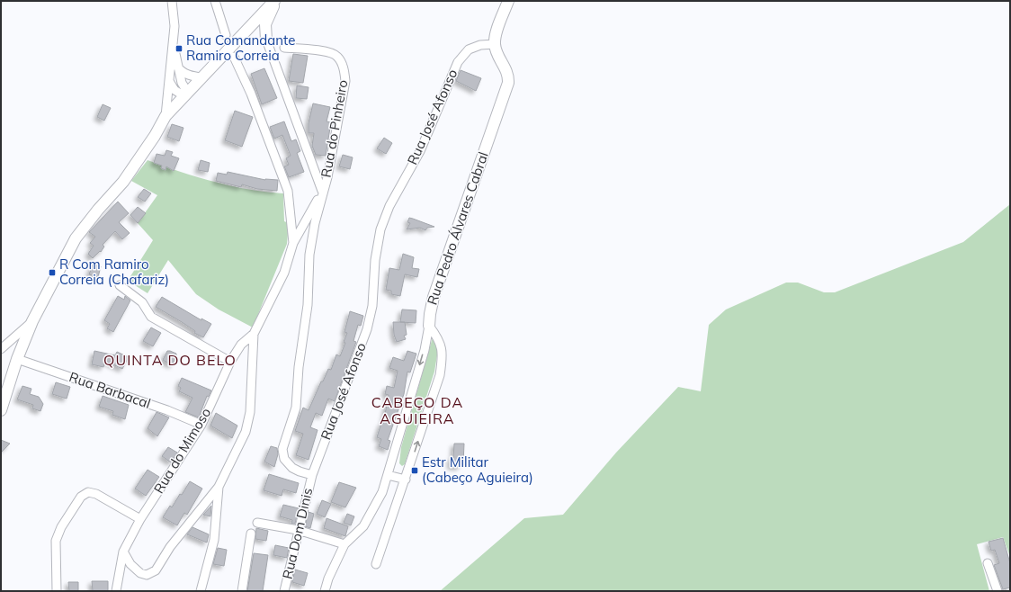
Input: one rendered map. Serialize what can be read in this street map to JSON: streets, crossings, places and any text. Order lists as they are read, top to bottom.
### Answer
{
  "streets": {
    "street": [
      "Rua José Afonso",
      "Rua do Pinheiro",
      "Rua Pedro Álvares Cabral",
      "Rua Barbacal",
      "Rua do Mimoso",
      "Rua Dom Dinis"
    ]
  },
  "crossings": [
    ["Rua José Afonso", "Rua Pedro Álvares Cabral"],
    ["Rua José Afonso", "Rua Dom Dinis"],
    ["Rua Barbacal", "Rua do Mimoso"]
  ],
  "districts": ["QUINTA DO BELO", "CABEÇO DA AGUIEIRA"],
  "places": {
    "transit": ["Rua Comandante Ramiro Correia", "R Com Ramiro Correia (Chafariz)", "Estr Militar (Cabeço Aguieira)"]
  }
}
